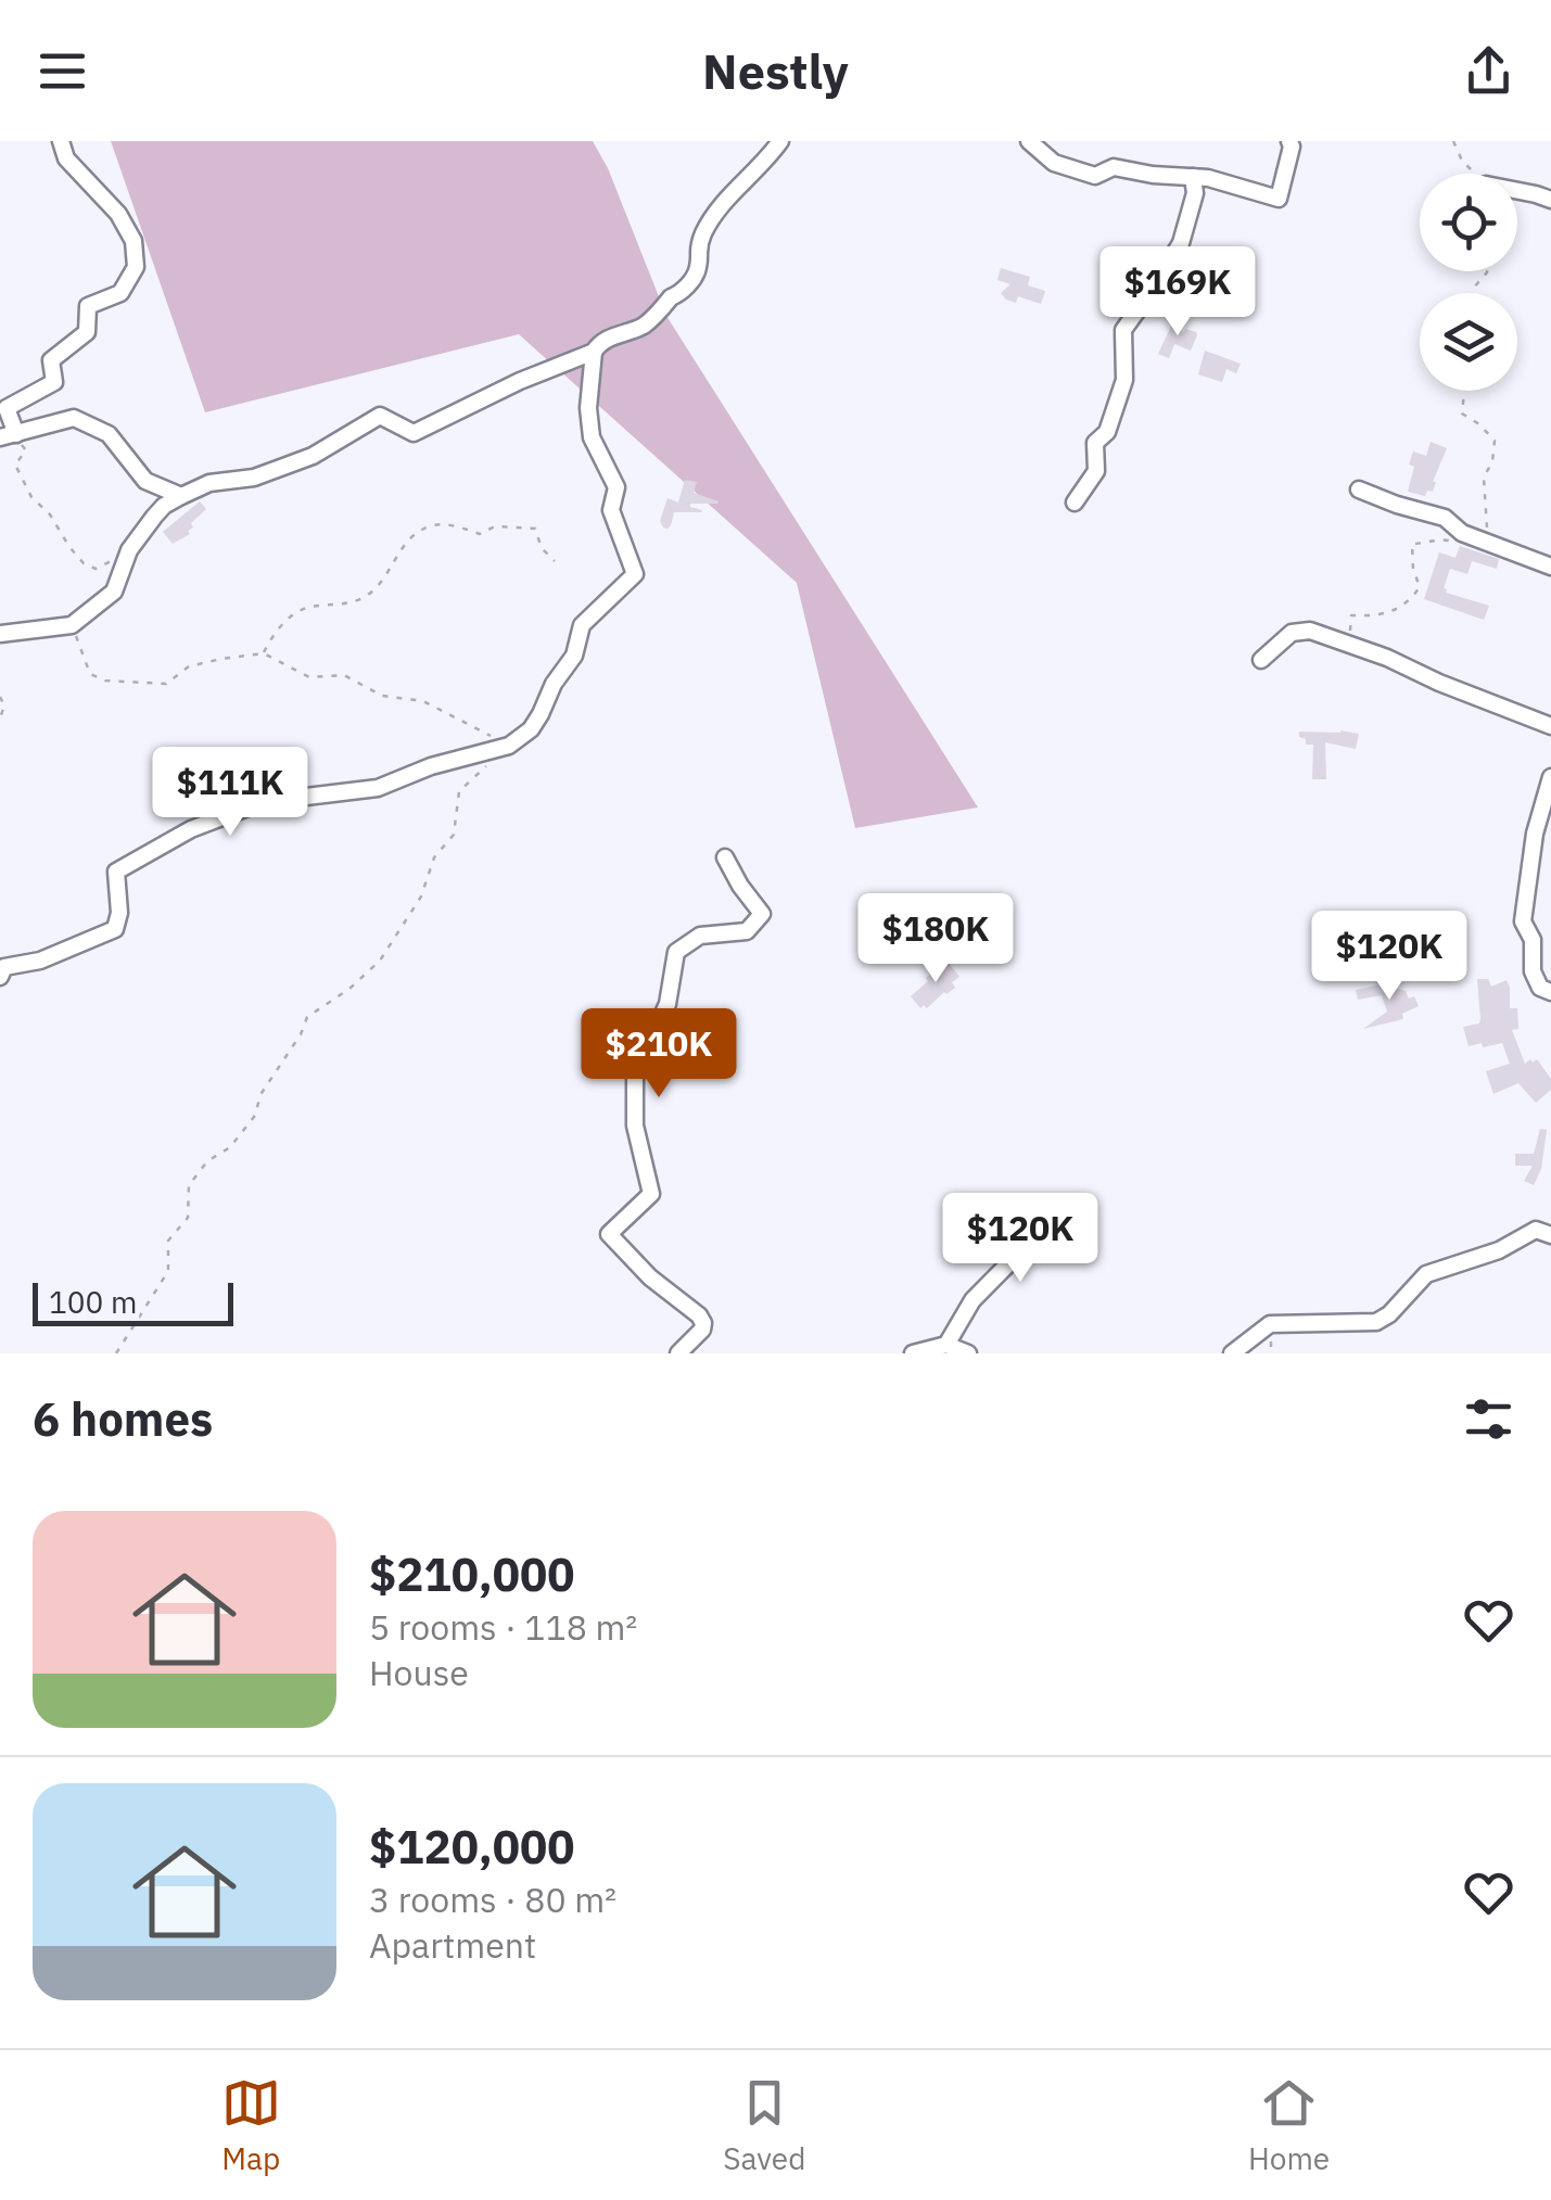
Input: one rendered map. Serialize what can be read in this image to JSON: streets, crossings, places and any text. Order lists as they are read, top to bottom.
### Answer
{
  "scale_bar": "100 m",
  "page": {
    "header": "Nestly",
    "price": [
      "$169K",
      "$111K",
      "$180K",
      "$120K",
      "$210K",
      "$120K"
    ],
    "scale": "100 m",
    "heading": "6 homes",
    "list": [
      {
        "name": "$210,000",
        "note": "5 rooms · 118 m² · House"
      },
      {
        "name": "$120,000",
        "note": "3 rooms · 80 m² · Apartment"
      }
    ],
    "tabs": ["Map", "Saved", "Home"]
  }
}
